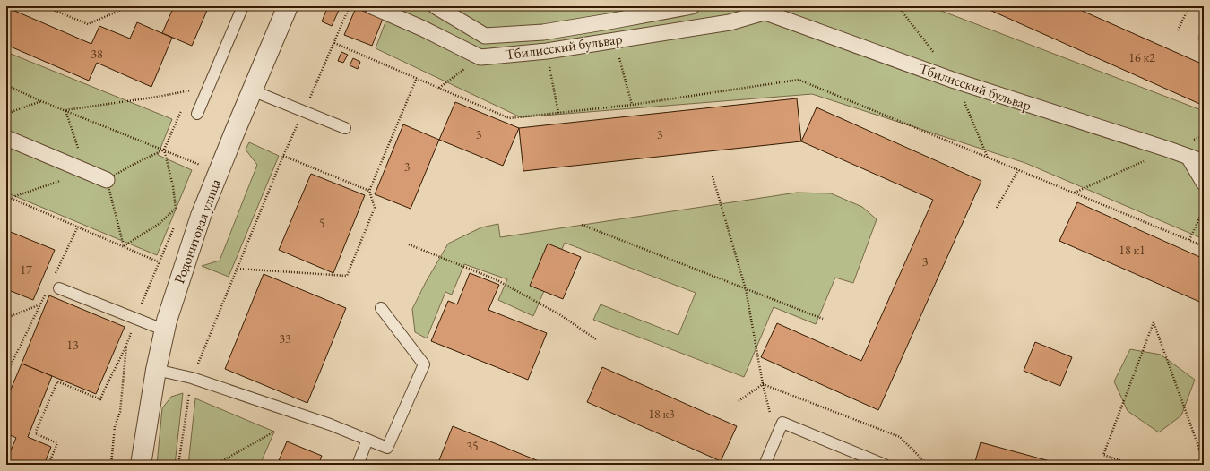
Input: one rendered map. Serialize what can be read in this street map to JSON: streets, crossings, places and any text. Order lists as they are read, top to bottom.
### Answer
{
  "streets": {
    "street": ["Тбилисский бульвар", "Родонитовая улица"]
  },
  "house_numbers": [
    "38",
    "16 к2",
    "3",
    "3",
    "3",
    "5",
    "18 к1",
    "3",
    "17",
    "33",
    "13",
    "18 к3",
    "35"
  ]
}
